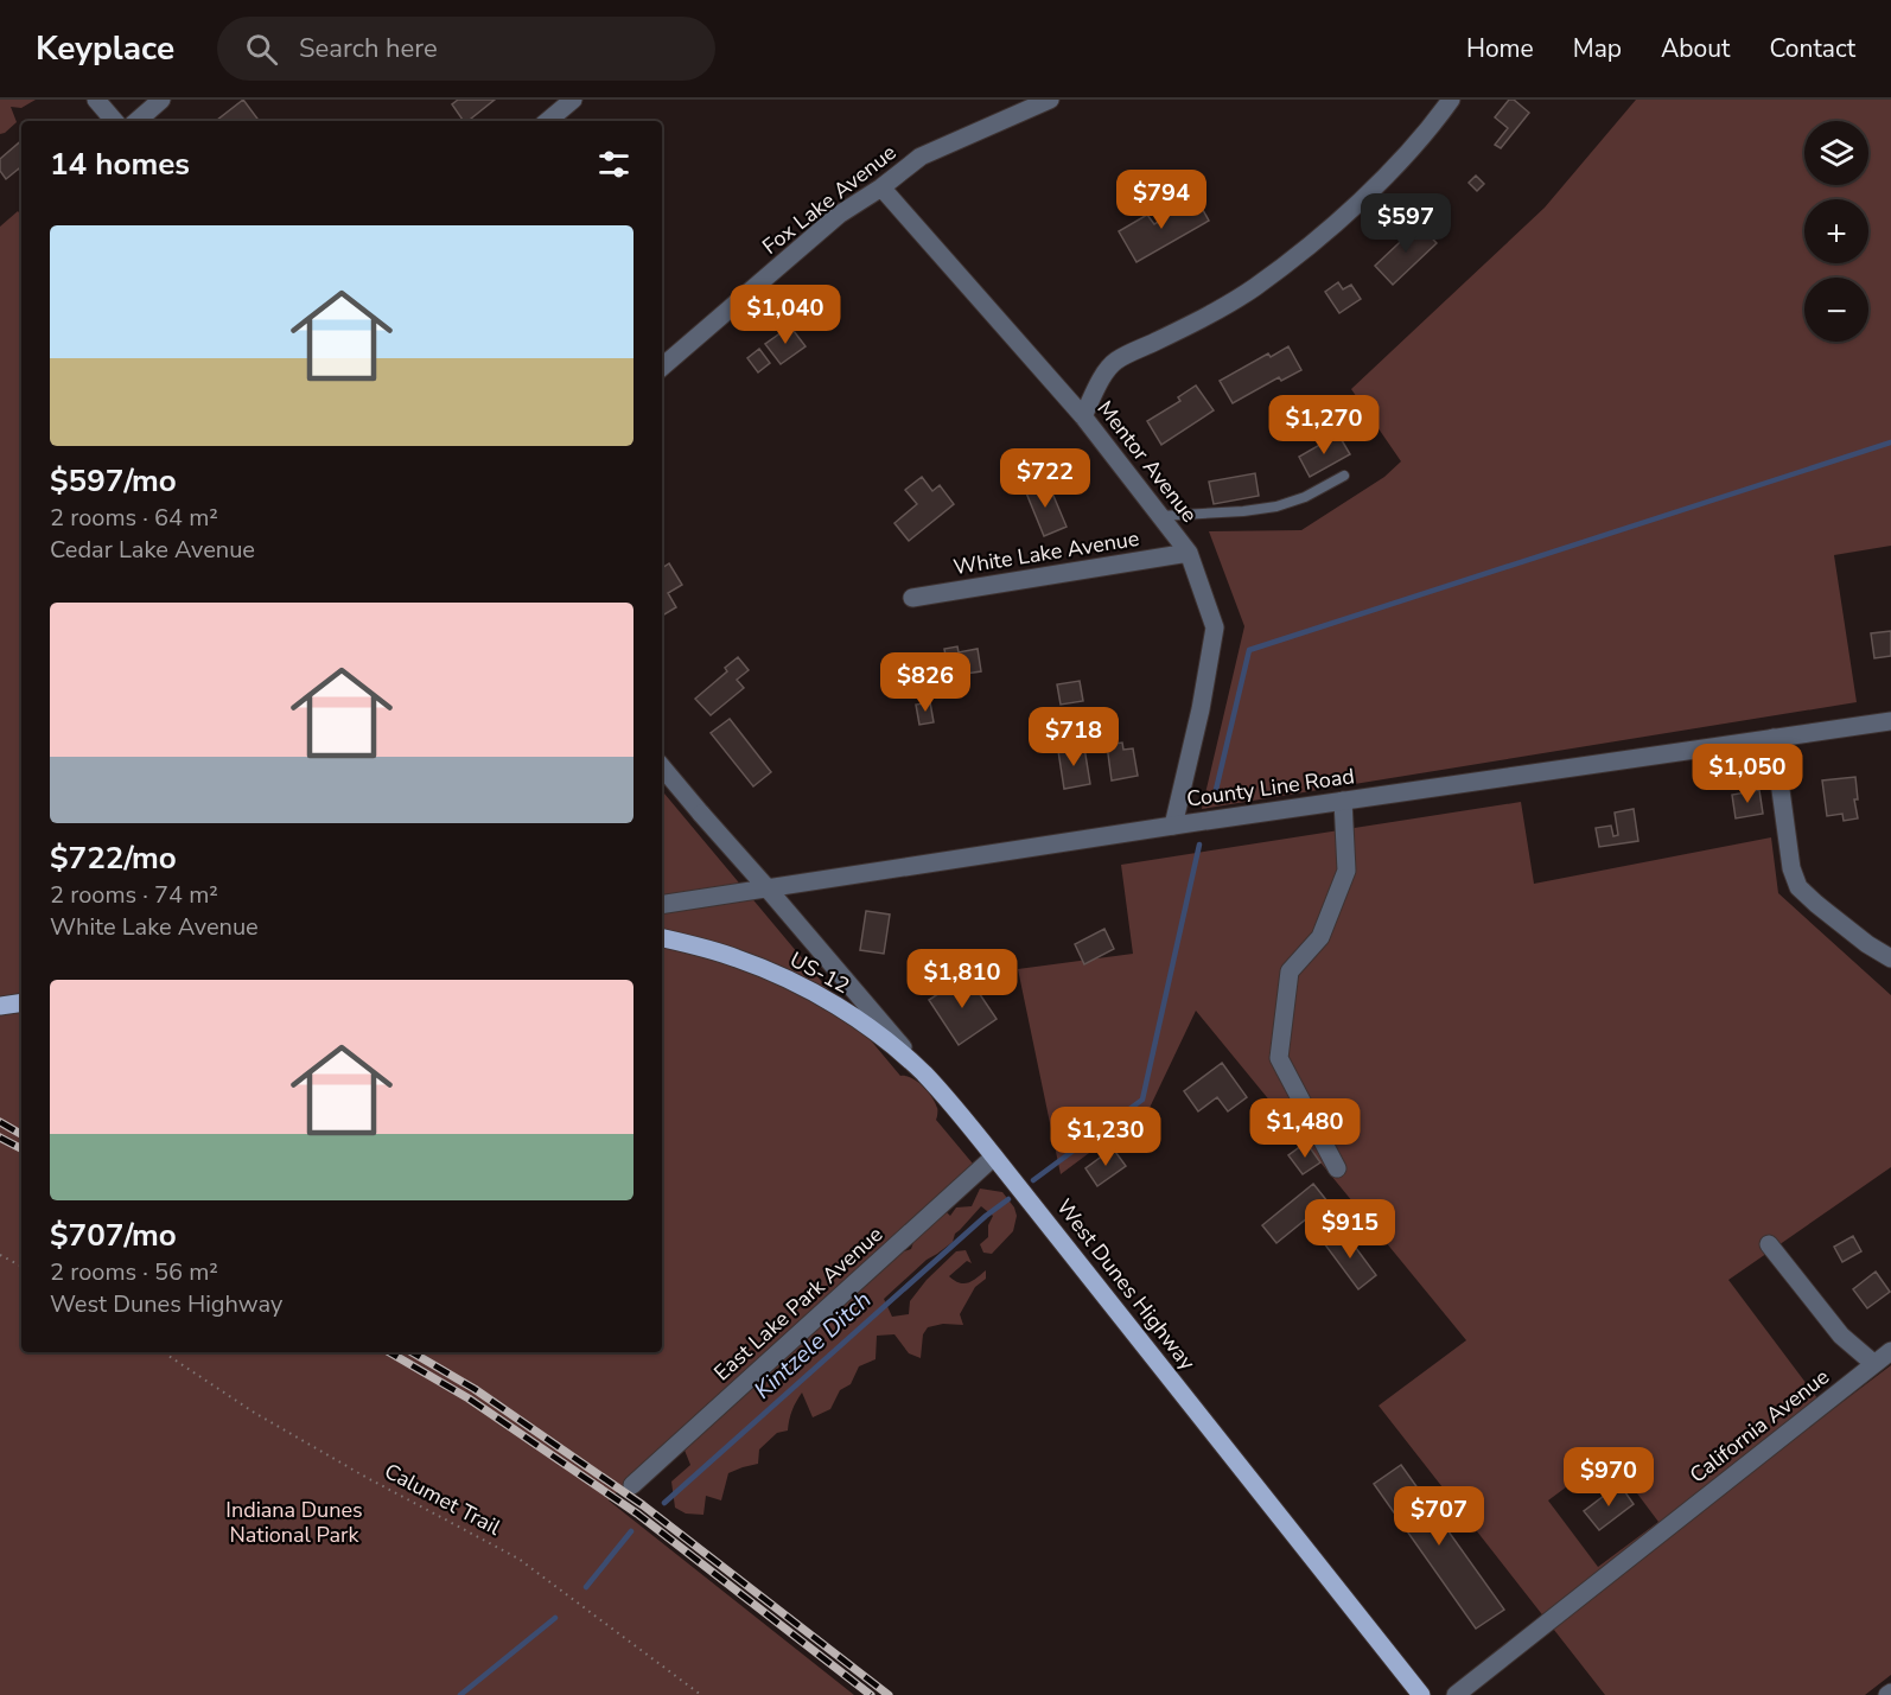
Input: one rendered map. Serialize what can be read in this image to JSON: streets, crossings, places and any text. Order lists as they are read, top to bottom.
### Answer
{
  "streets": {
    "main road": ["US-12", "West Dunes Highway"],
    "street": [
      "Fox Lake Avenue",
      "Mentor Avenue",
      "White Lake Avenue",
      "County Line Road",
      "East Lake Park Avenue",
      "California Avenue"
    ],
    "path": ["Calumet Trail"]
  },
  "crossings": [
    ["Fox Lake Avenue", "Mentor Avenue"],
    ["Mentor Avenue", "White Lake Avenue"],
    ["Mentor Avenue", "County Line Road"],
    ["County Line Road", "West Dunes Highway"],
    ["US-12", "West Dunes Highway"],
    ["West Dunes Highway", "East Lake Park Avenue"]
  ],
  "water": ["Kintzele Ditch"],
  "parks": ["Indiana Dunes National Park"],
  "page": {
    "header": "Keyplace",
    "search": "Search here",
    "nav": [
      "Home",
      "Map",
      "About",
      "Contact"
    ],
    "map_buttons": ["+", "−"],
    "heading": "14 homes",
    "price": [
      "$794",
      "$597",
      "$1,040",
      "$1,270",
      "$722",
      "$826",
      "$718",
      "$1,050",
      "$1,810",
      "$1,480",
      "$1,230",
      "$915",
      "$970",
      "$707"
    ],
    "list": [
      {
        "name": "$597/mo",
        "note": "2 rooms · 64 m² · Cedar Lake Avenue"
      },
      {
        "name": "$722/mo",
        "note": "2 rooms · 74 m² · White Lake Avenue"
      },
      {
        "name": "$707/mo",
        "note": "2 rooms · 56 m² · West Dunes Highway"
      }
    ]
  }
}
